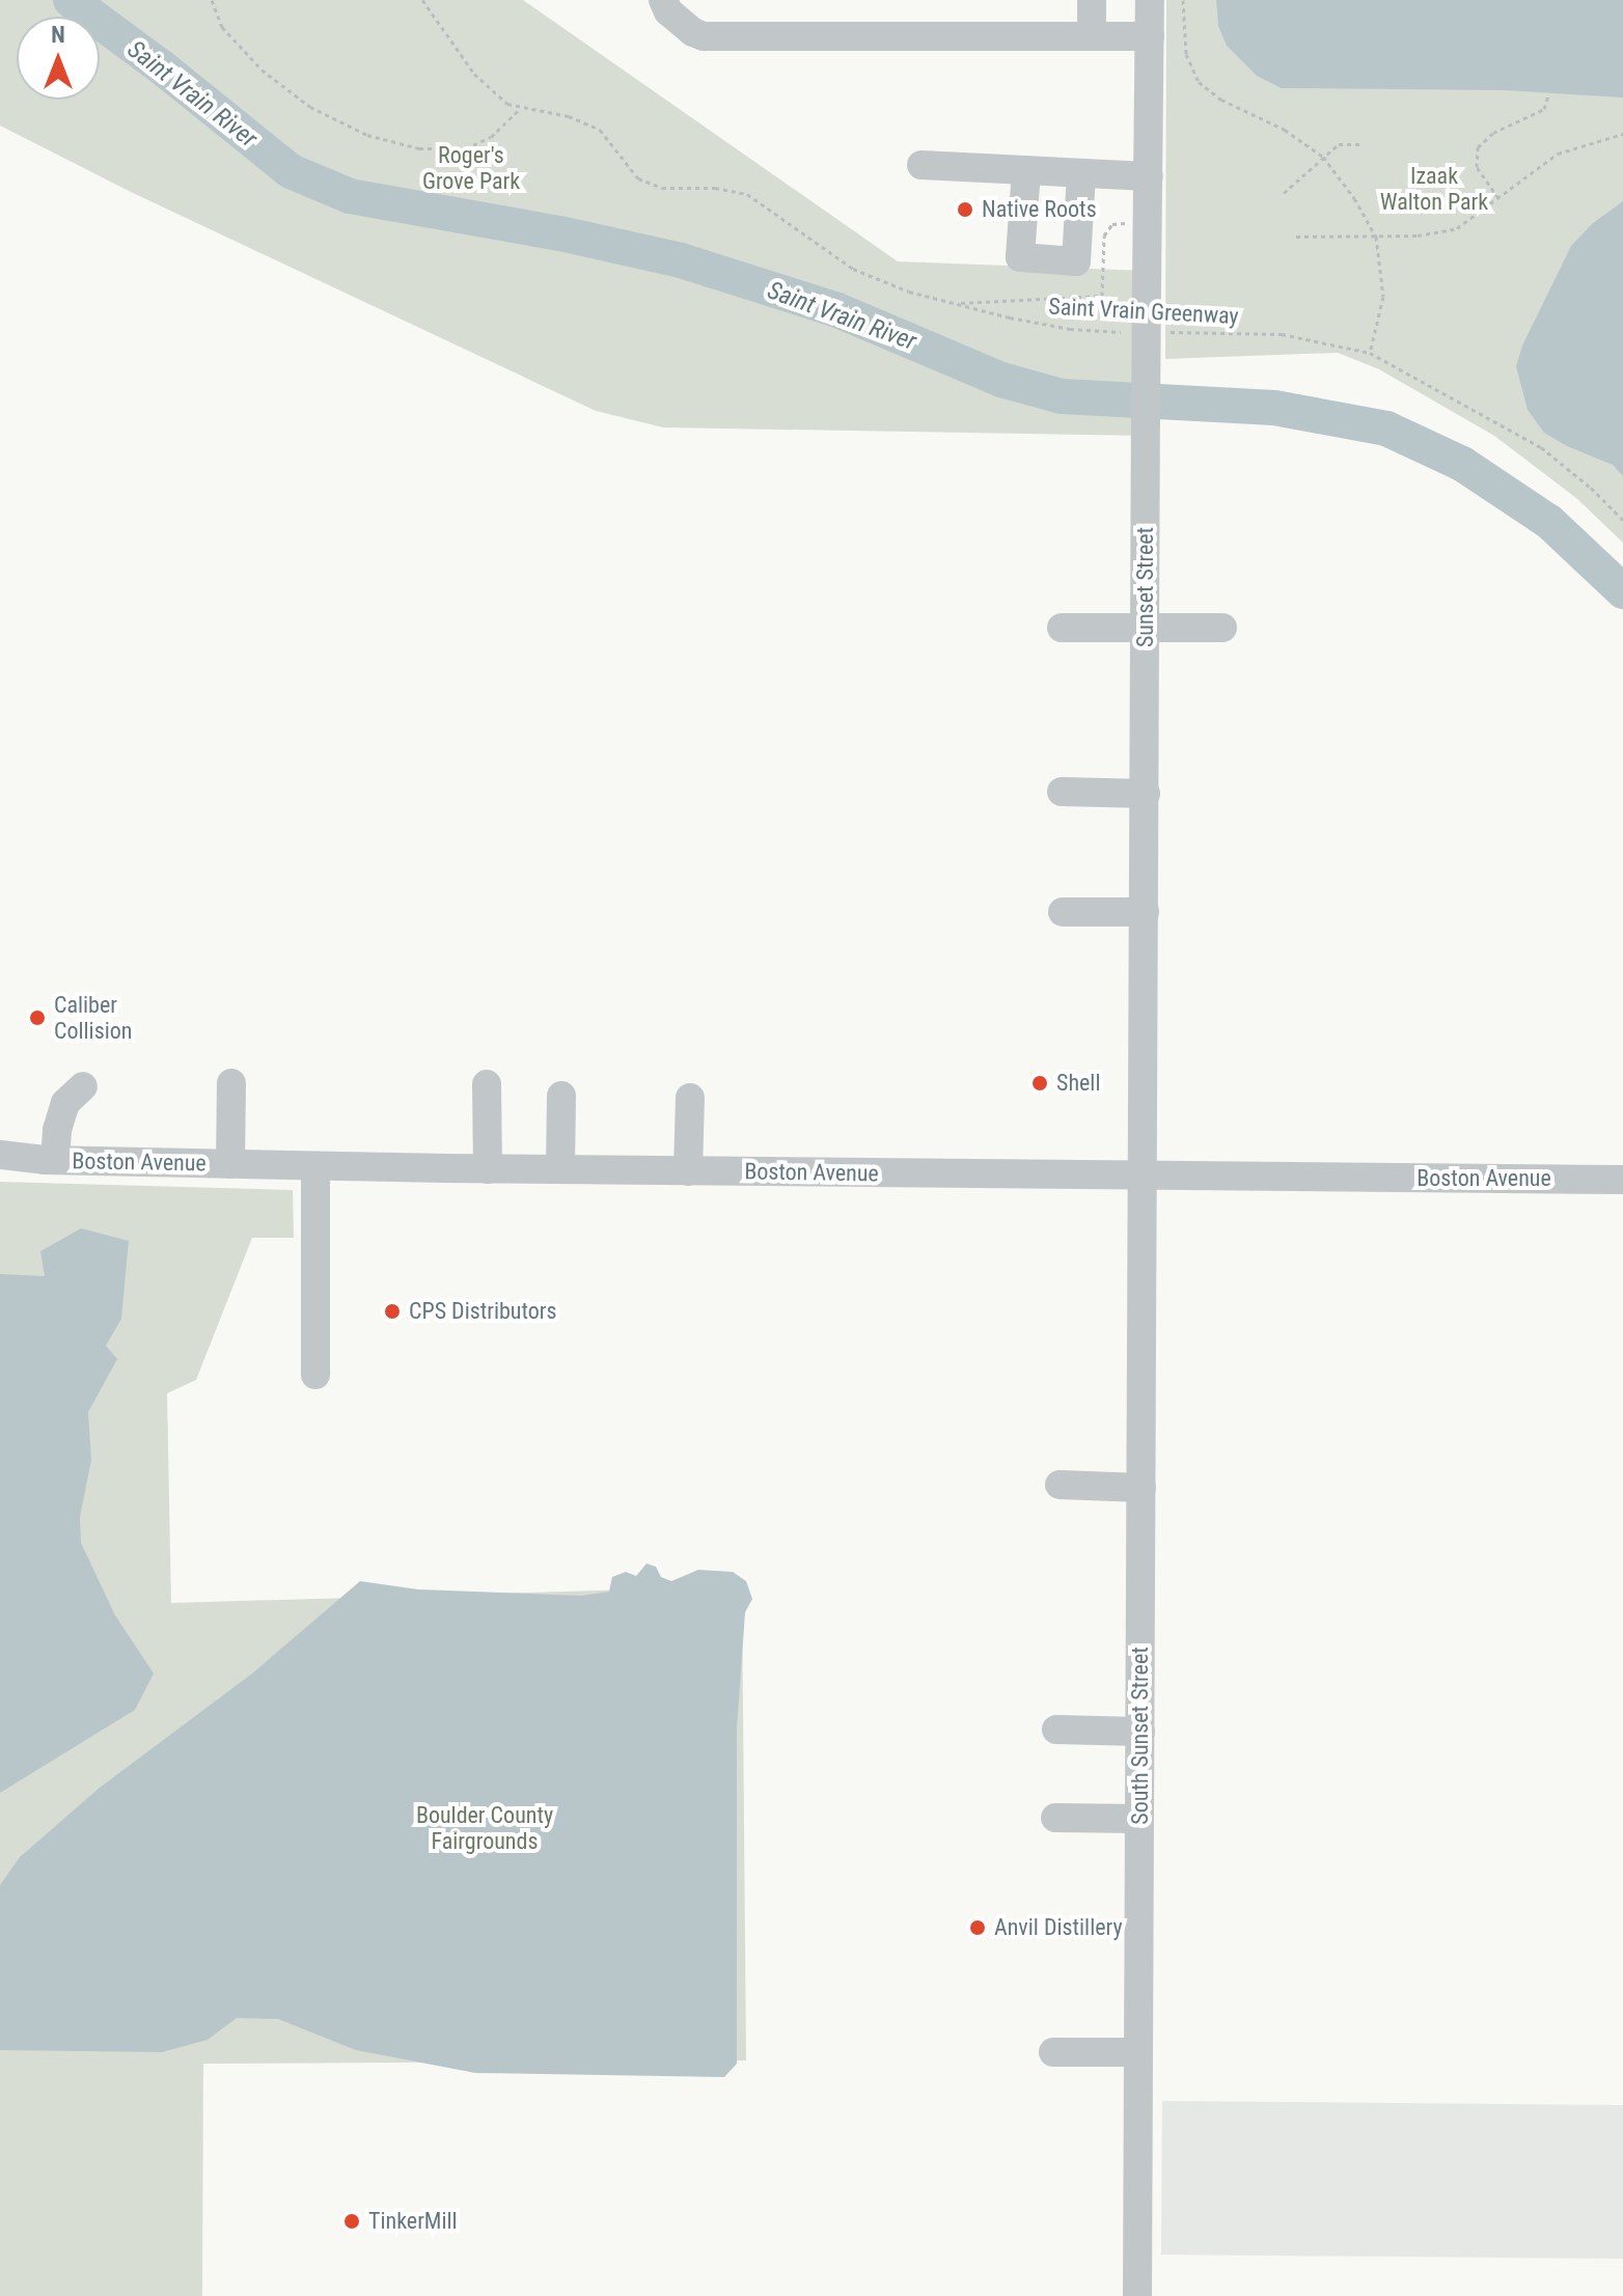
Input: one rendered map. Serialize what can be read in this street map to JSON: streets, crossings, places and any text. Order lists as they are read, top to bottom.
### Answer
{
  "streets": {
    "street": ["Sunset Street", "Boston Avenue", "South Sunset Street"],
    "path": ["Saint Vrain Greenway"]
  },
  "crossings": [
    ["Sunset Street", "Boston Avenue"],
    ["Sunset Street", "South Sunset Street"],
    ["Boston Avenue", "South Sunset Street"]
  ],
  "water": ["Saint Vrain River"],
  "parks": ["Roger's Grove Park", "Izaak Walton Park", "Boulder County Fairgrounds"],
  "places": [
    "Native Roots",
    "Caliber Collision",
    "Shell",
    "CPS Distributors",
    "Anvil Distillery",
    "TinkerMill"
  ],
  "north": "top"
}
